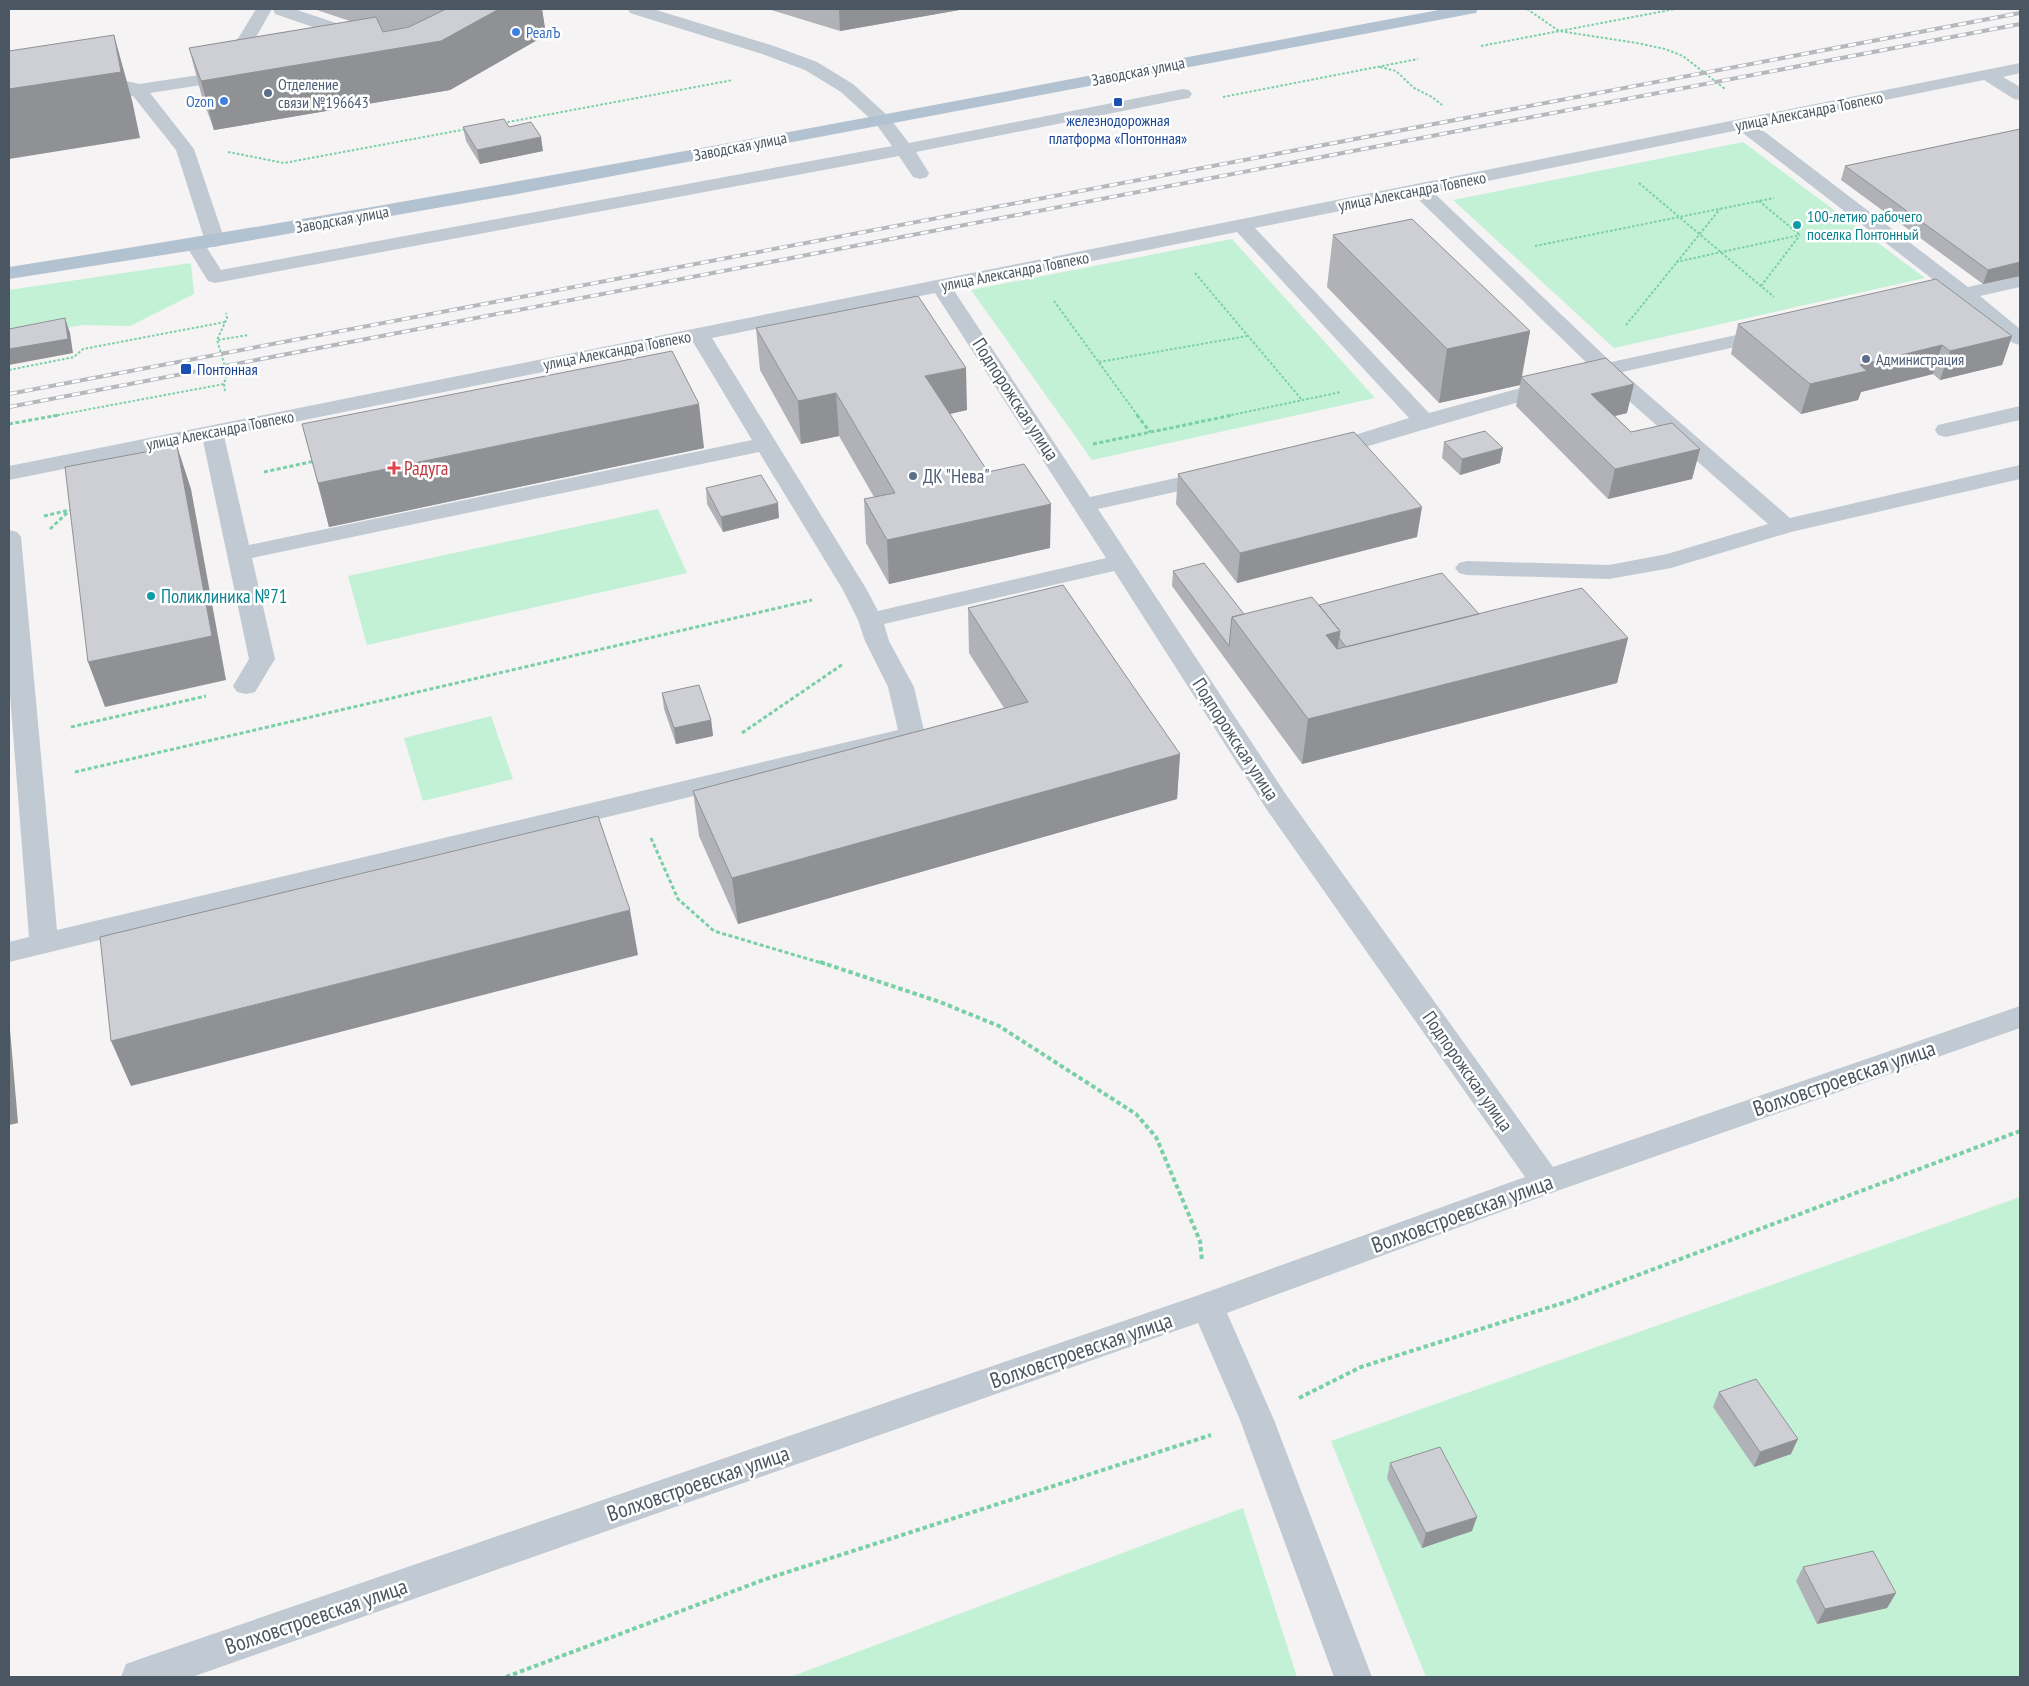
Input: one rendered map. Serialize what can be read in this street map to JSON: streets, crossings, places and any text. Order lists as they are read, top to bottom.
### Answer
{
  "streets": {
    "main road": ["Заводская улица"],
    "street": ["улица Александра Товпеко", "Подпорожская улица", "Волховстроевская улица"]
  },
  "crossings": [
    ["улица Александра Товпеко", "Подпорожская улица"],
    ["Подпорожская улица", "Волховстроевская улица"]
  ],
  "places": {
    "other": [
      "РеалЪ",
      "Отделение связи №196643",
      "Ozon",
      "100-летию рабочего поселка Понтонный",
      "Администрация",
      "ДК \"Нева\"",
      "Поликлиника №71"
    ],
    "transit": ["железнодорожная платформа «Понтонная»", "Понтонная"],
    "health": ["Радуга"]
  }
}
